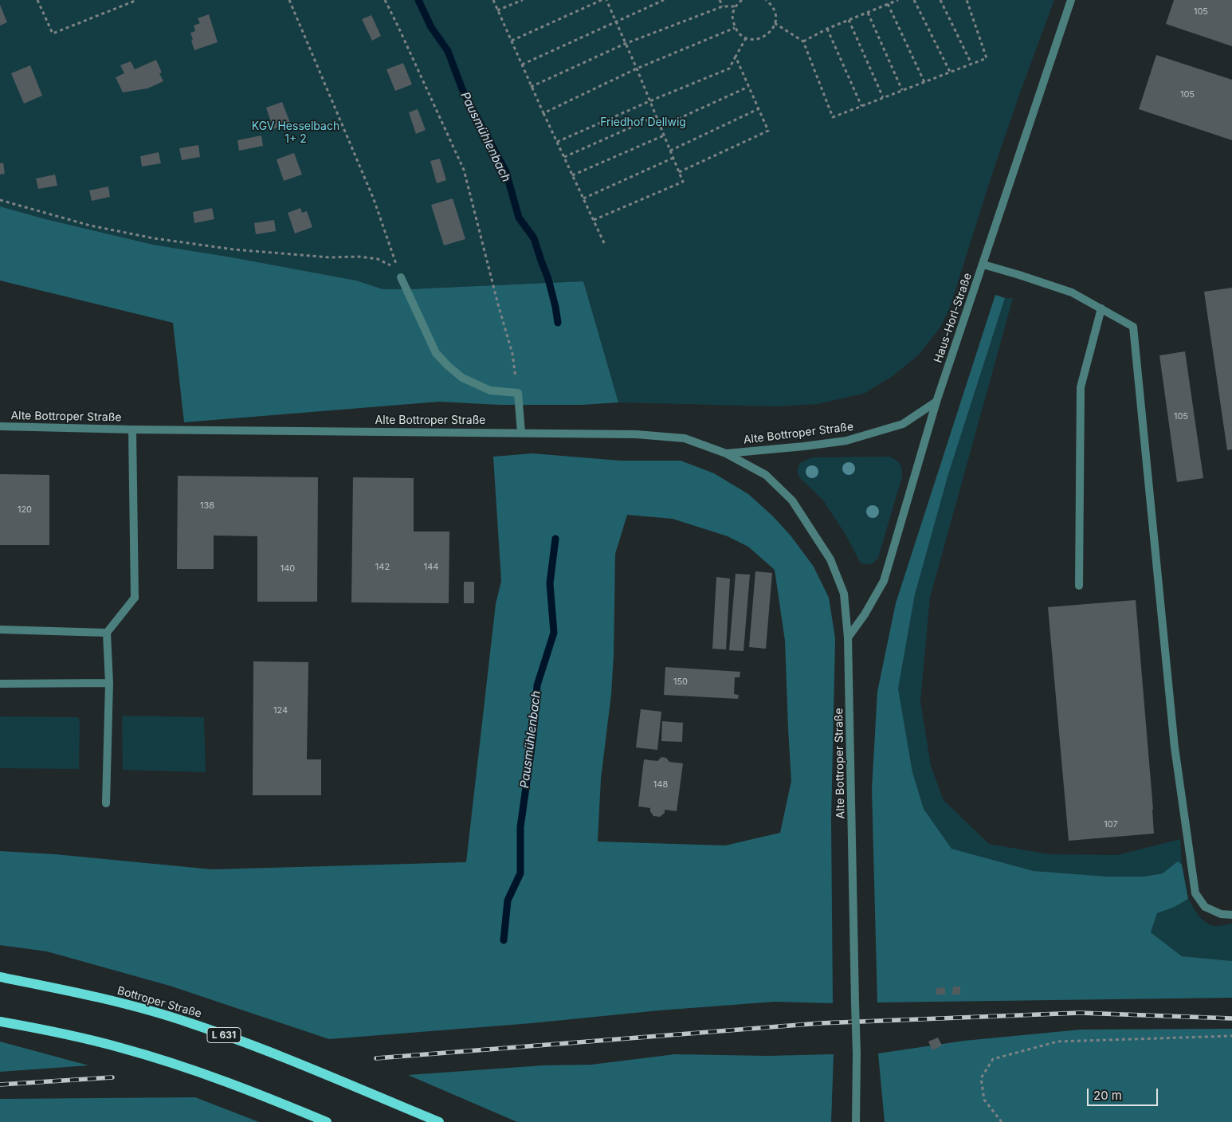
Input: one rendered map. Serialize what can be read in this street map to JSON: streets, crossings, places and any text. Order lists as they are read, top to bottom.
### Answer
{
  "streets": {
    "main road": ["Bottroper Straße", "L 631"],
    "street": ["Haus-Horl-Straße", "Alte Bottroper Straße"]
  },
  "crossings": [
    ["Haus-Horl-Straße", "Alte Bottroper Straße"]
  ],
  "water": ["Pausmühlenbach"],
  "parks": ["Friedhof Dellwig", "KGV Hesselbach 1+ 2"],
  "house_numbers": [
    "105",
    "105",
    "105",
    "138",
    "120",
    "142",
    "144",
    "140",
    "150",
    "124",
    "148",
    "107"
  ],
  "scale_bar": "20 m"
}
